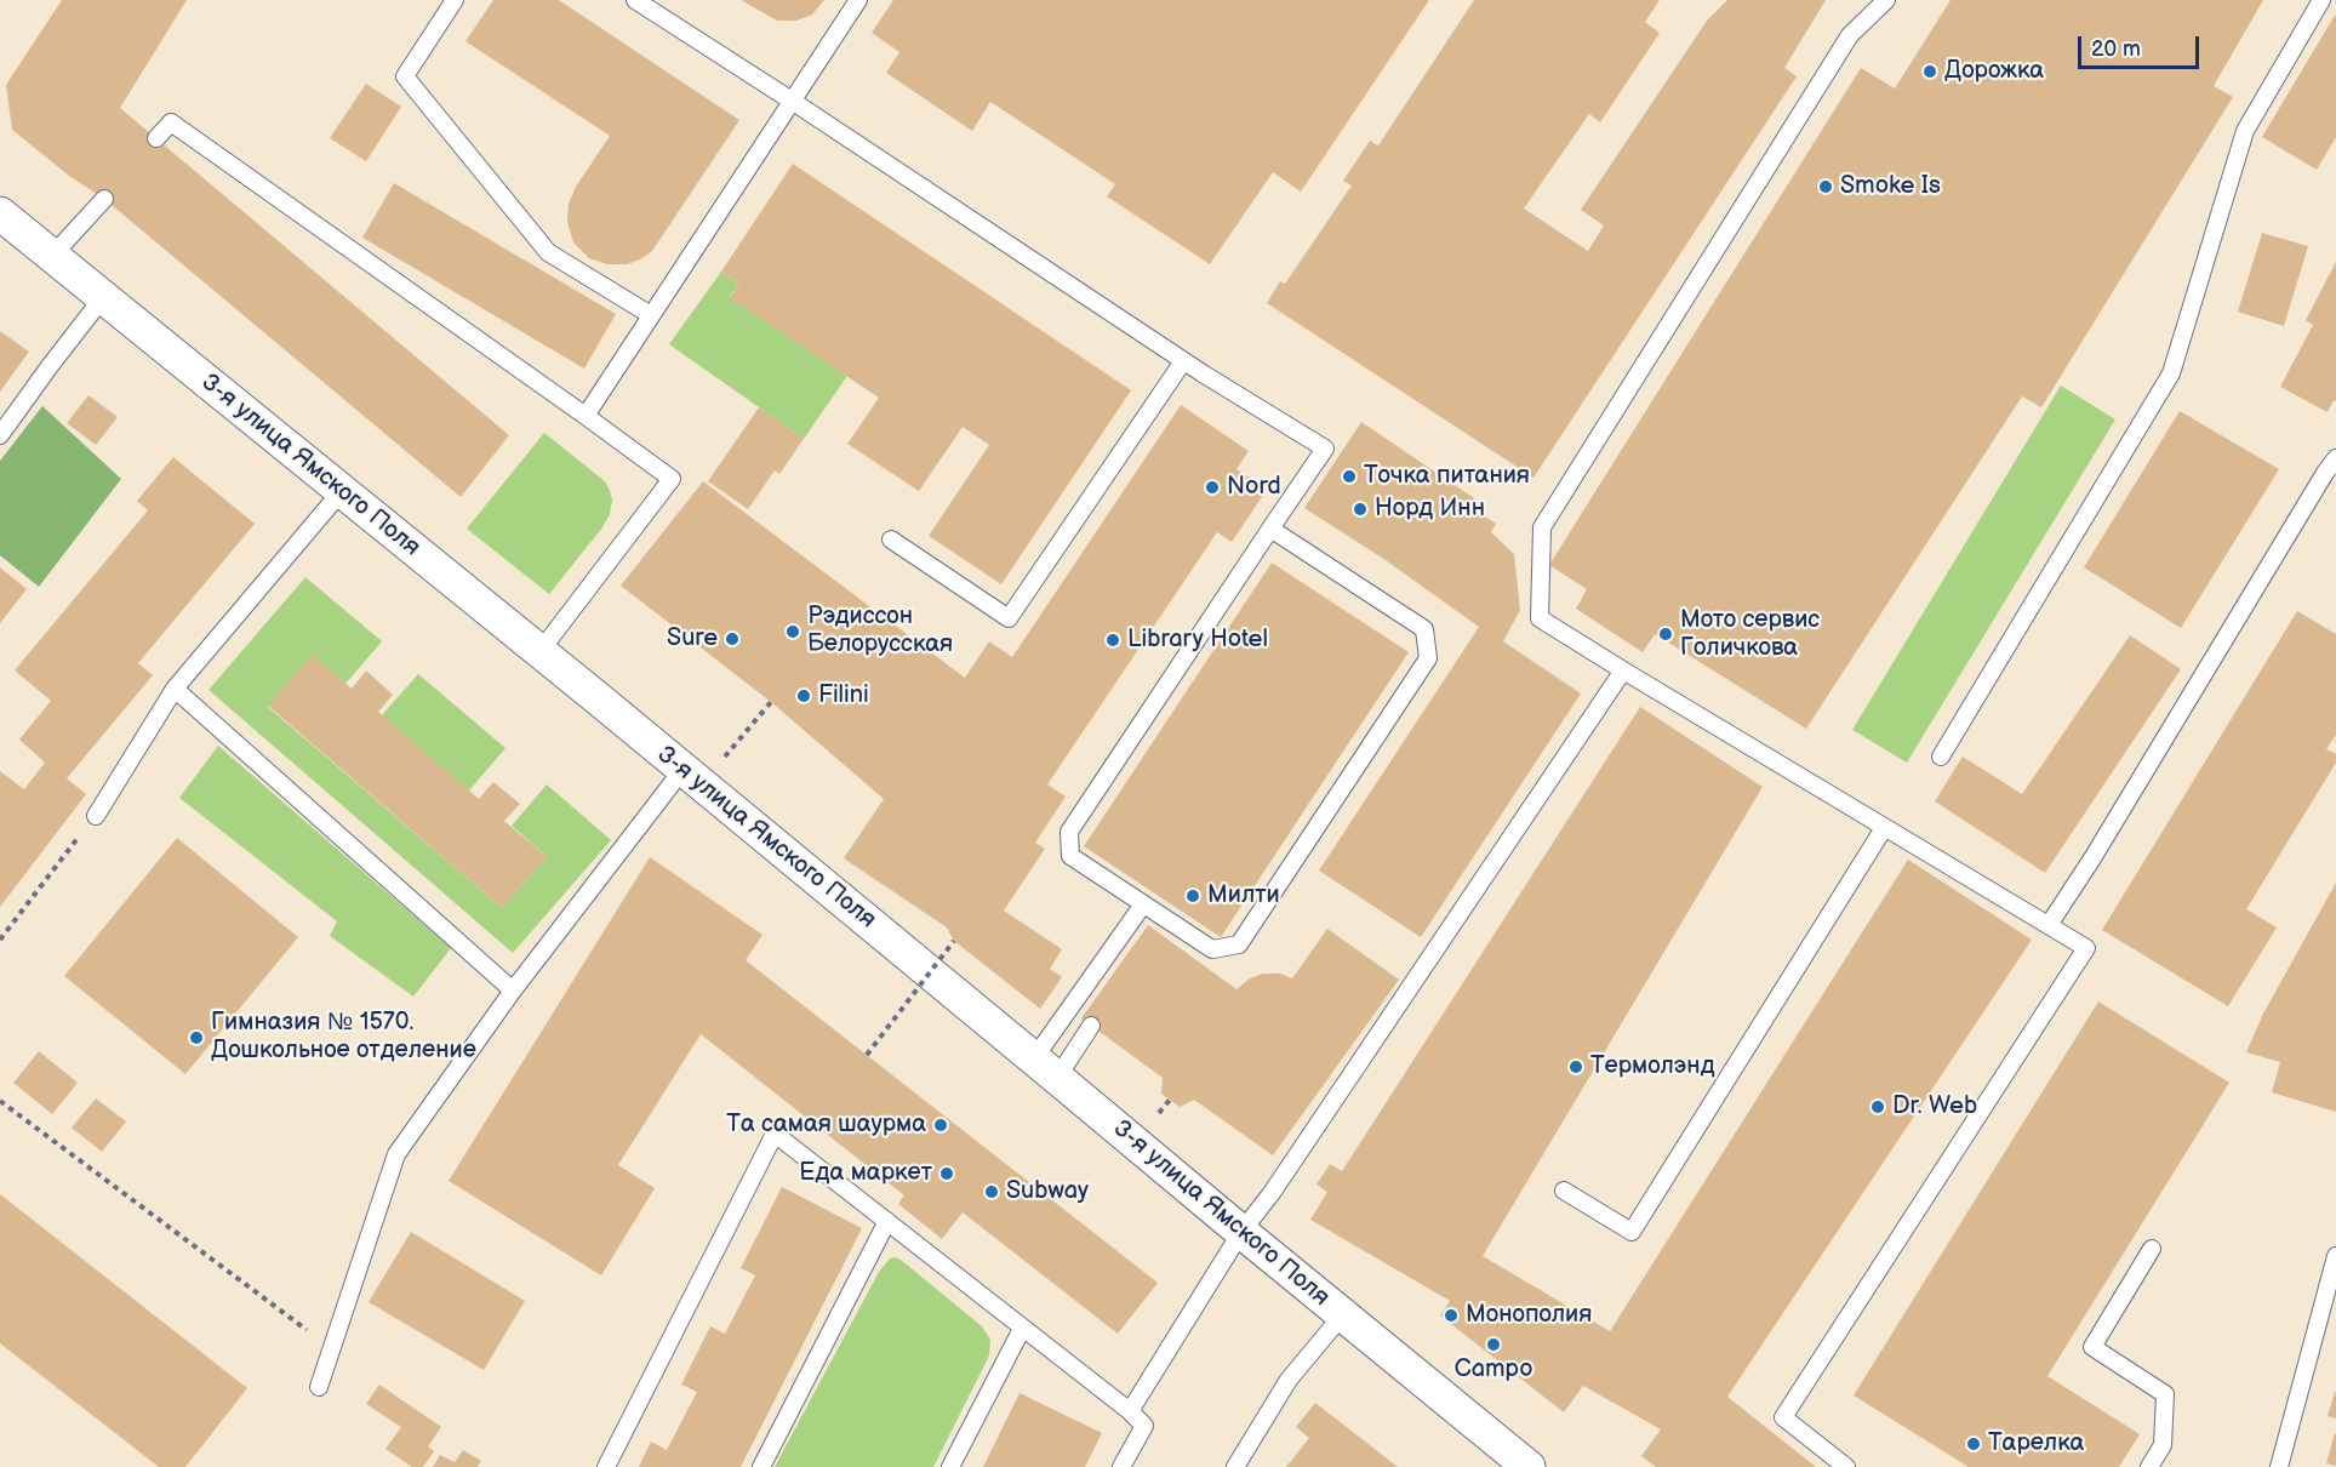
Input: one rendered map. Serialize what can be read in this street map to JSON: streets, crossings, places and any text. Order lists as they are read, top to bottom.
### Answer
{
  "streets": {
    "street": ["3-я улица Ямского Поля"]
  },
  "places": [
    "Дорожка",
    "Smoke Is",
    "Точка питания",
    "Nord",
    "Норд Инн",
    "Рэдиссон Белорусская",
    "Мото сервис Голичкова",
    "Sure",
    "Library Hotel",
    "Filini",
    "Милти",
    "Гимназия № 1570. Дошкольное отделение",
    "Термолэнд",
    "Dr. Web",
    "Та самая шаурма",
    "Еда маркет",
    "Subway",
    "Монополия",
    "Campo",
    "Тарелка"
  ],
  "scale_bar": "20 m"
}
